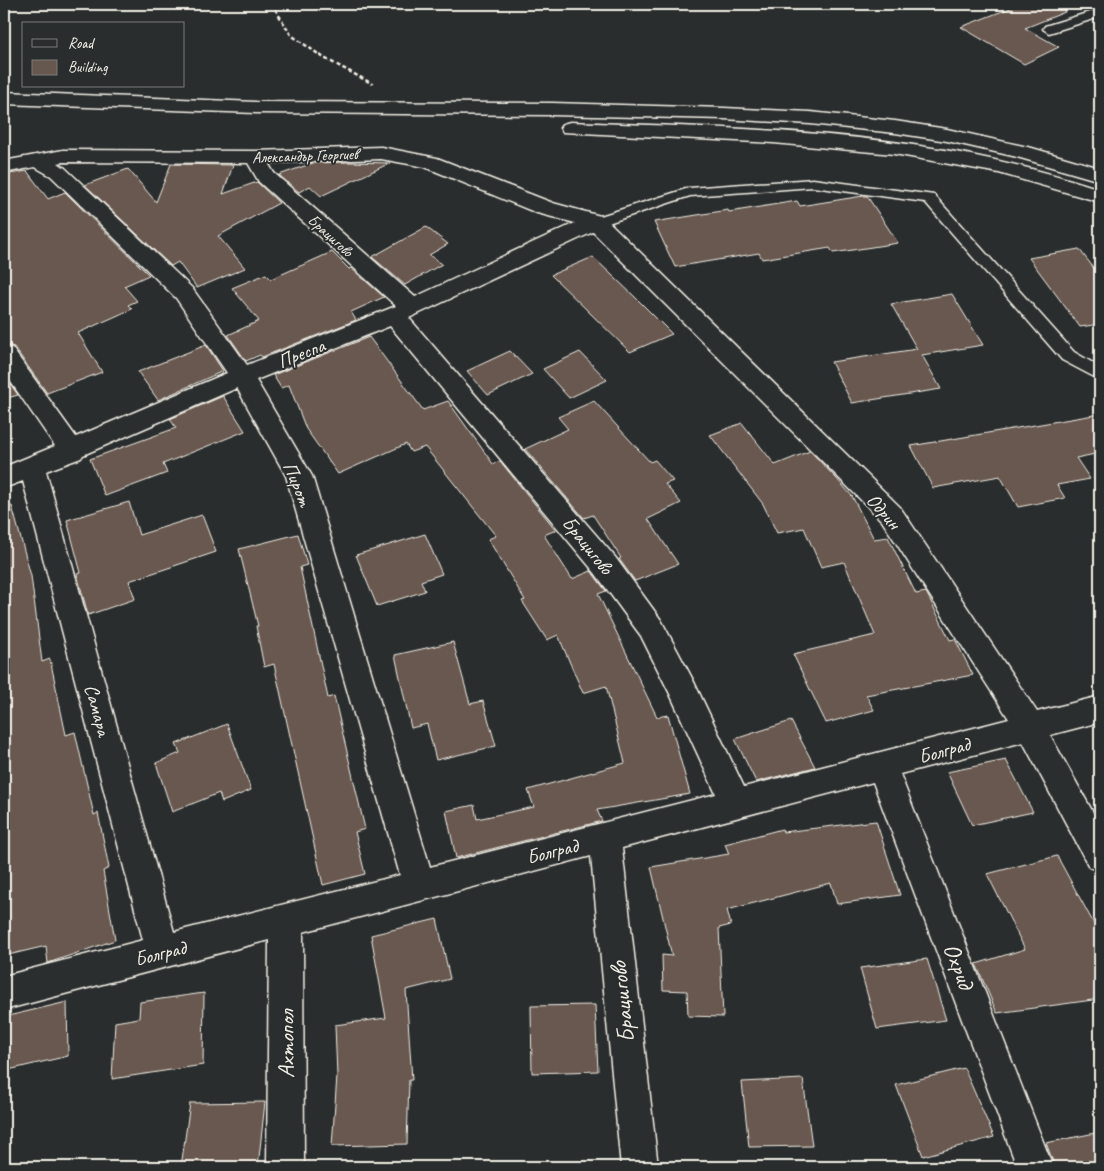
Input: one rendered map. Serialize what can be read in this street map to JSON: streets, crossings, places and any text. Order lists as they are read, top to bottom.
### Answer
{
  "streets": {
    "street": [
      "Александър Георгиев",
      "Брацигово",
      "Преспа",
      "Пирот",
      "Одрин",
      "Самара",
      "Болград",
      "Охрид",
      "Ахтопол"
    ]
  },
  "crossings": [
    ["Александър Георгиев", "Брацигово"],
    ["Александър Георгиев", "Преспа"],
    ["Александър Георгиев", "Пирот"],
    ["Александър Георгиев", "Одрин"],
    ["Брацигово", "Преспа"],
    ["Брацигово", "Болград"],
    ["Преспа", "Пирот"],
    ["Преспа", "Одрин"],
    ["Преспа", "Самара"],
    ["Пирот", "Болград"],
    ["Одрин", "Болград"],
    ["Самара", "Болград"],
    ["Болград", "Охрид"],
    ["Болград", "Ахтопол"]
  ],
  "legend": ["Road", "Building"]
}
